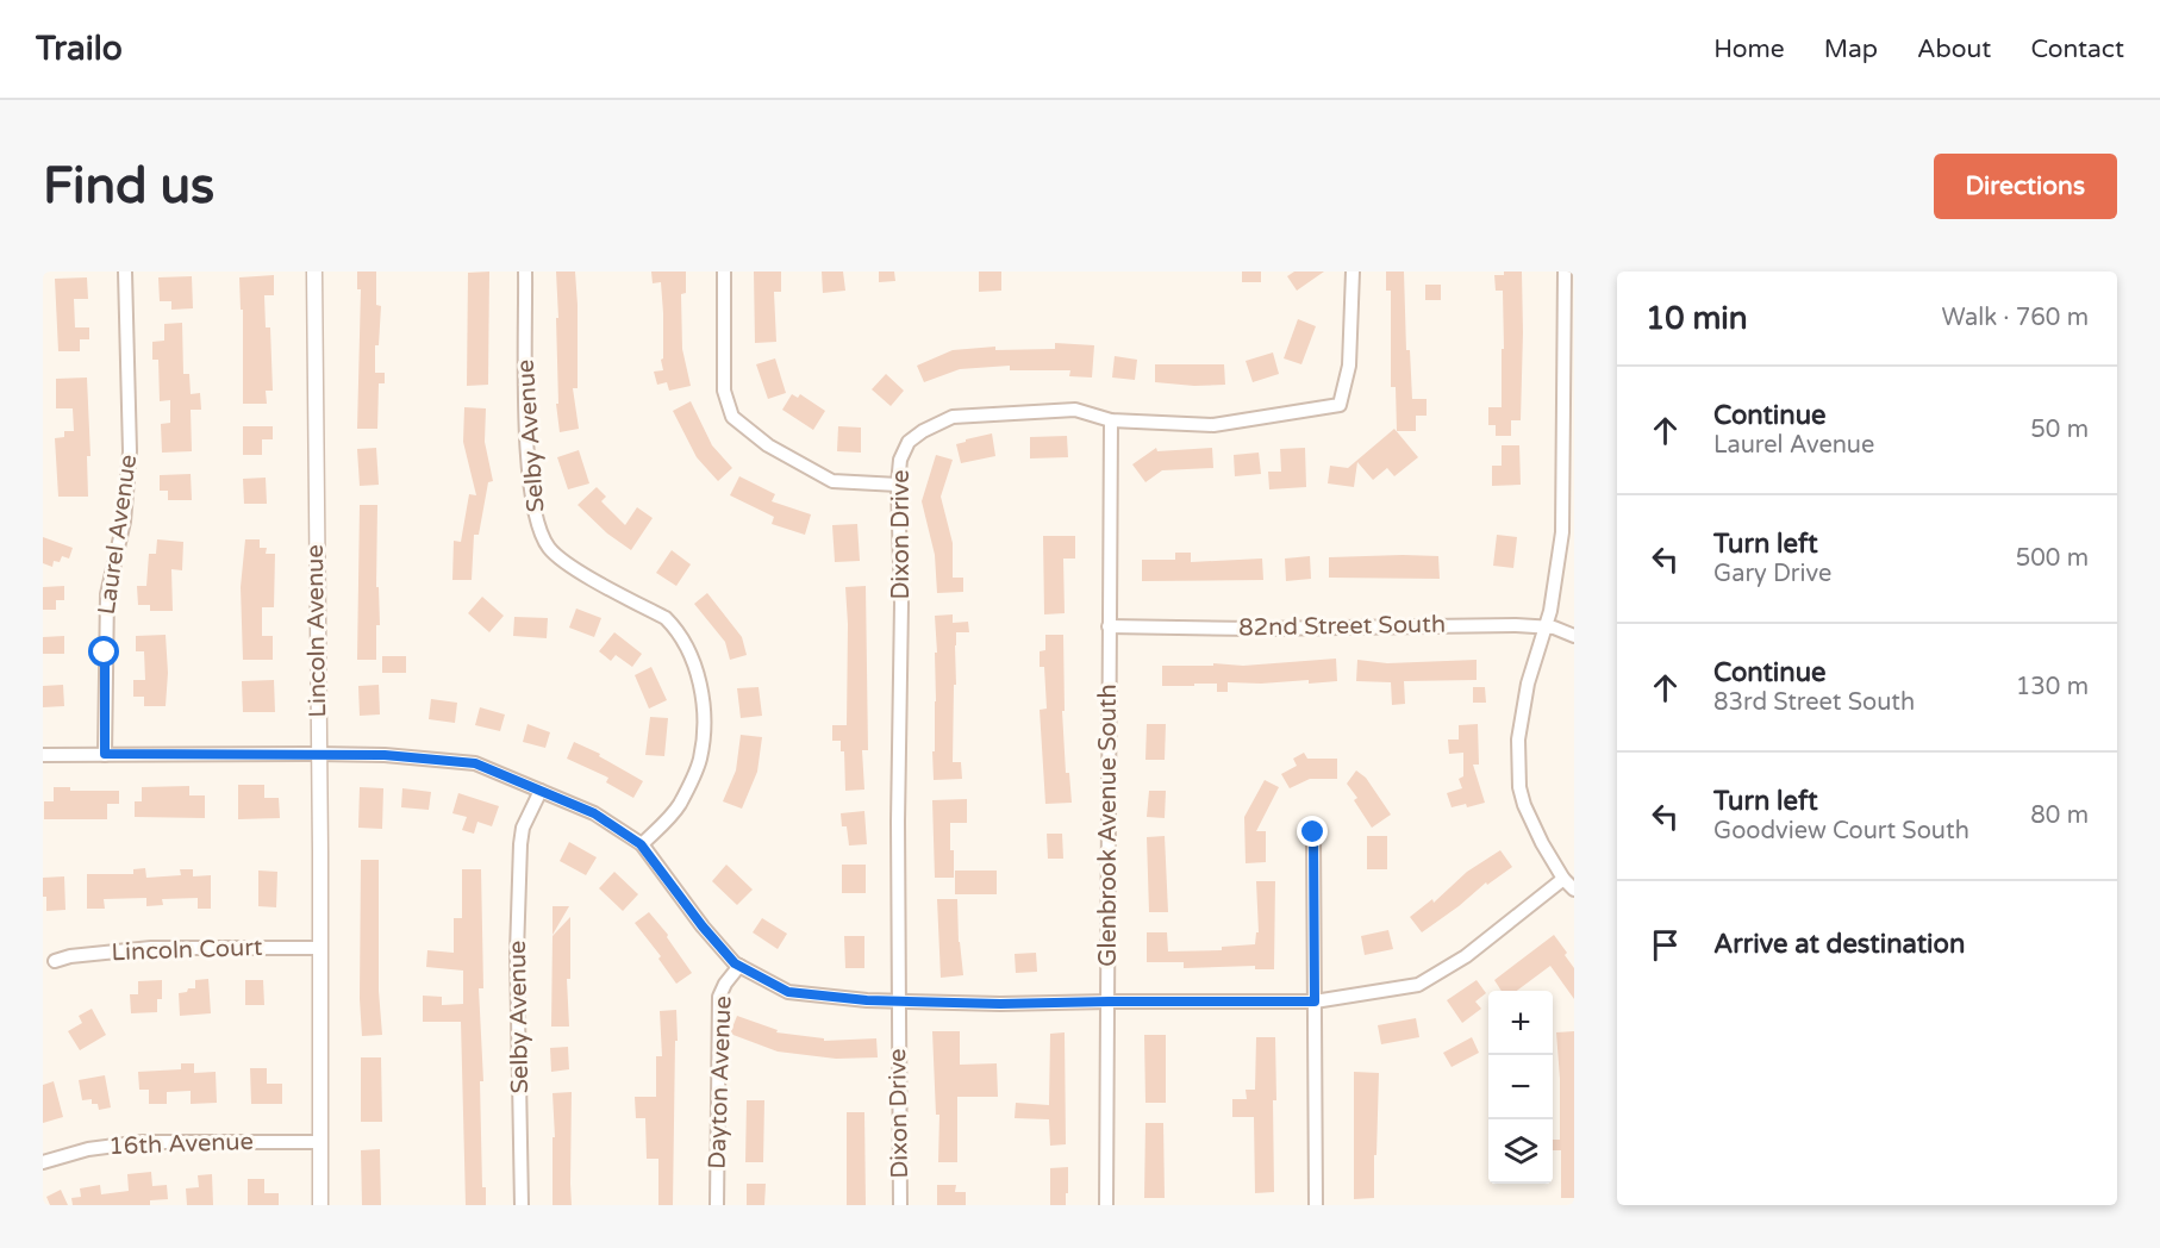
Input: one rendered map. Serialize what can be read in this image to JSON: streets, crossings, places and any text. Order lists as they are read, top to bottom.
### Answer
{
  "streets": {
    "street": [
      "Selby Avenue",
      "Laurel Avenue",
      "Dixon Drive",
      "82nd Street South",
      "Lincoln Avenue",
      "Glenbrook Avenue South",
      "Lincoln Court",
      "Dayton Avenue",
      "16th Avenue"
    ]
  },
  "crossings": [
    ["Dixon Drive", "Glenbrook Avenue South"],
    ["82nd Street South", "Glenbrook Avenue South"],
    ["Lincoln Avenue", "Lincoln Court"],
    ["Lincoln Avenue", "16th Avenue"]
  ],
  "page": {
    "header": "Trailo",
    "nav": [
      "Home",
      "Map",
      "About",
      "Contact"
    ],
    "buttons": "Directions",
    "title": "Find us",
    "heading": ["10 min", "Walk · 760 m"],
    "list": [
      ["Continue", "Laurel Avenue", "50 m"],
      ["Turn left", "Gary Drive", "500 m"],
      ["Continue", "83rd Street South", "130 m"],
      ["Turn left", "Goodview Court South", "80 m"],
      "Arrive at destination"
    ],
    "map_buttons": ["+", "−"]
  }
}
